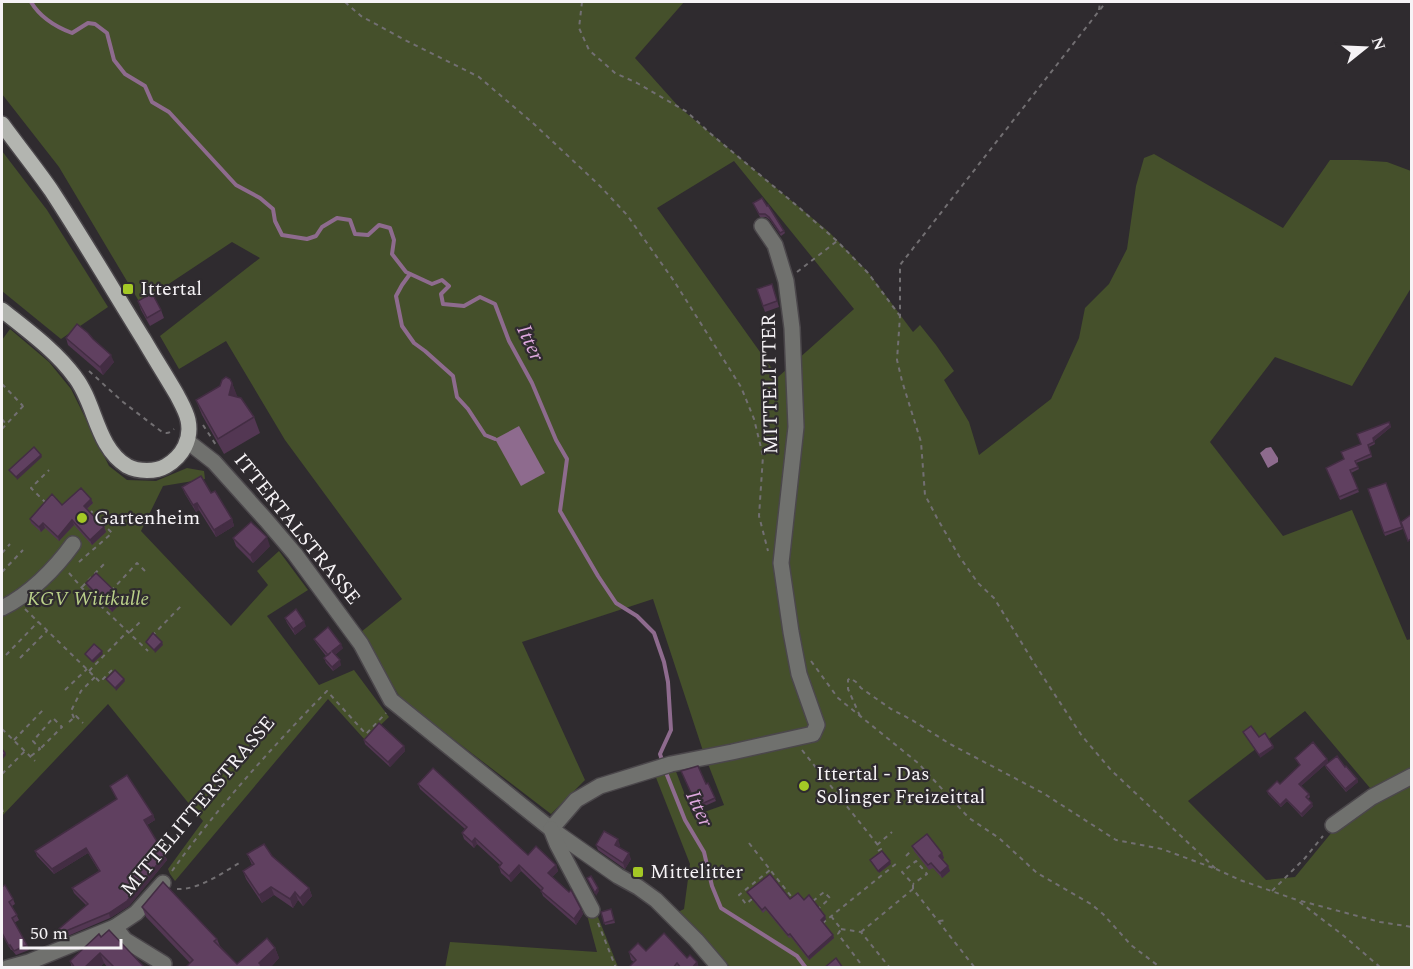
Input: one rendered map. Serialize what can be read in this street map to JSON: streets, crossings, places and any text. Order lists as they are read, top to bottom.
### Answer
{
  "streets": {
    "street": ["MITTELITTER", "ITTERTALSTRASSE", "MITTELITTERSTRASSE"]
  },
  "crossings": [
    ["MITTELITTER", "ITTERTALSTRASSE"]
  ],
  "water": ["Itter"],
  "parks": ["KGV Wittkulle"],
  "places": {
    "transit": ["Ittertal", "Mittelitter"],
    "other": ["Gartenheim", "Ittertal - Das Solinger Freizeittal"]
  },
  "scale_bar": "50 m",
  "north": "right"
}
